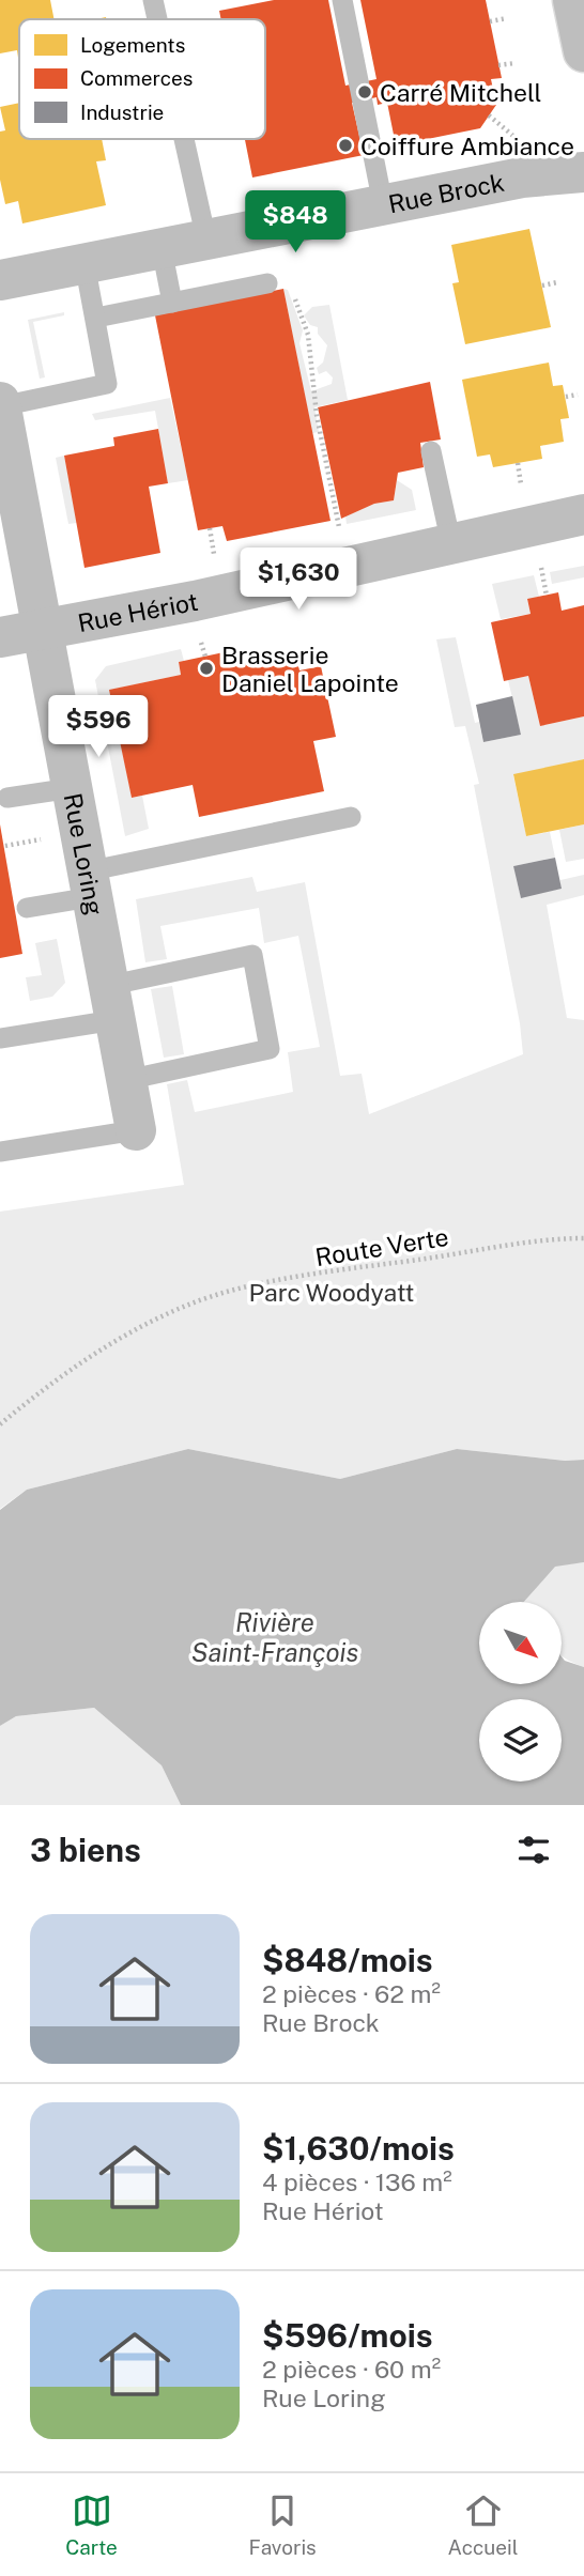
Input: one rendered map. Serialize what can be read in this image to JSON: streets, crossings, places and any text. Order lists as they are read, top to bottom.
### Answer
{
  "streets": {
    "street": ["Rue Brock", "Rue Hériot", "Rue Loring"],
    "path": ["Route Verte"]
  },
  "crossings": [
    ["Rue Hériot", "Rue Loring"]
  ],
  "water": ["Rivière Saint-François"],
  "parks": ["Parc Woodyatt"],
  "places": ["Carré Mitchell", "Coiffure Ambiance", "Brasserie Daniel Lapointe"],
  "legend": ["Logements", "Commerces", "Industrie"],
  "north": "bottom right",
  "page": {
    "price": ["$848", "$1,630", "$596"],
    "heading": "3 biens",
    "list": [
      {
        "name": "$848/mois",
        "note": "2 pièces · 62 m² · Rue Brock"
      },
      {
        "name": "$1,630/mois",
        "note": "4 pièces · 136 m² · Rue Hériot"
      },
      {
        "name": "$596/mois",
        "note": "2 pièces · 60 m² · Rue Loring"
      }
    ],
    "tabs": ["Carte", "Favoris", "Accueil"]
  }
}
